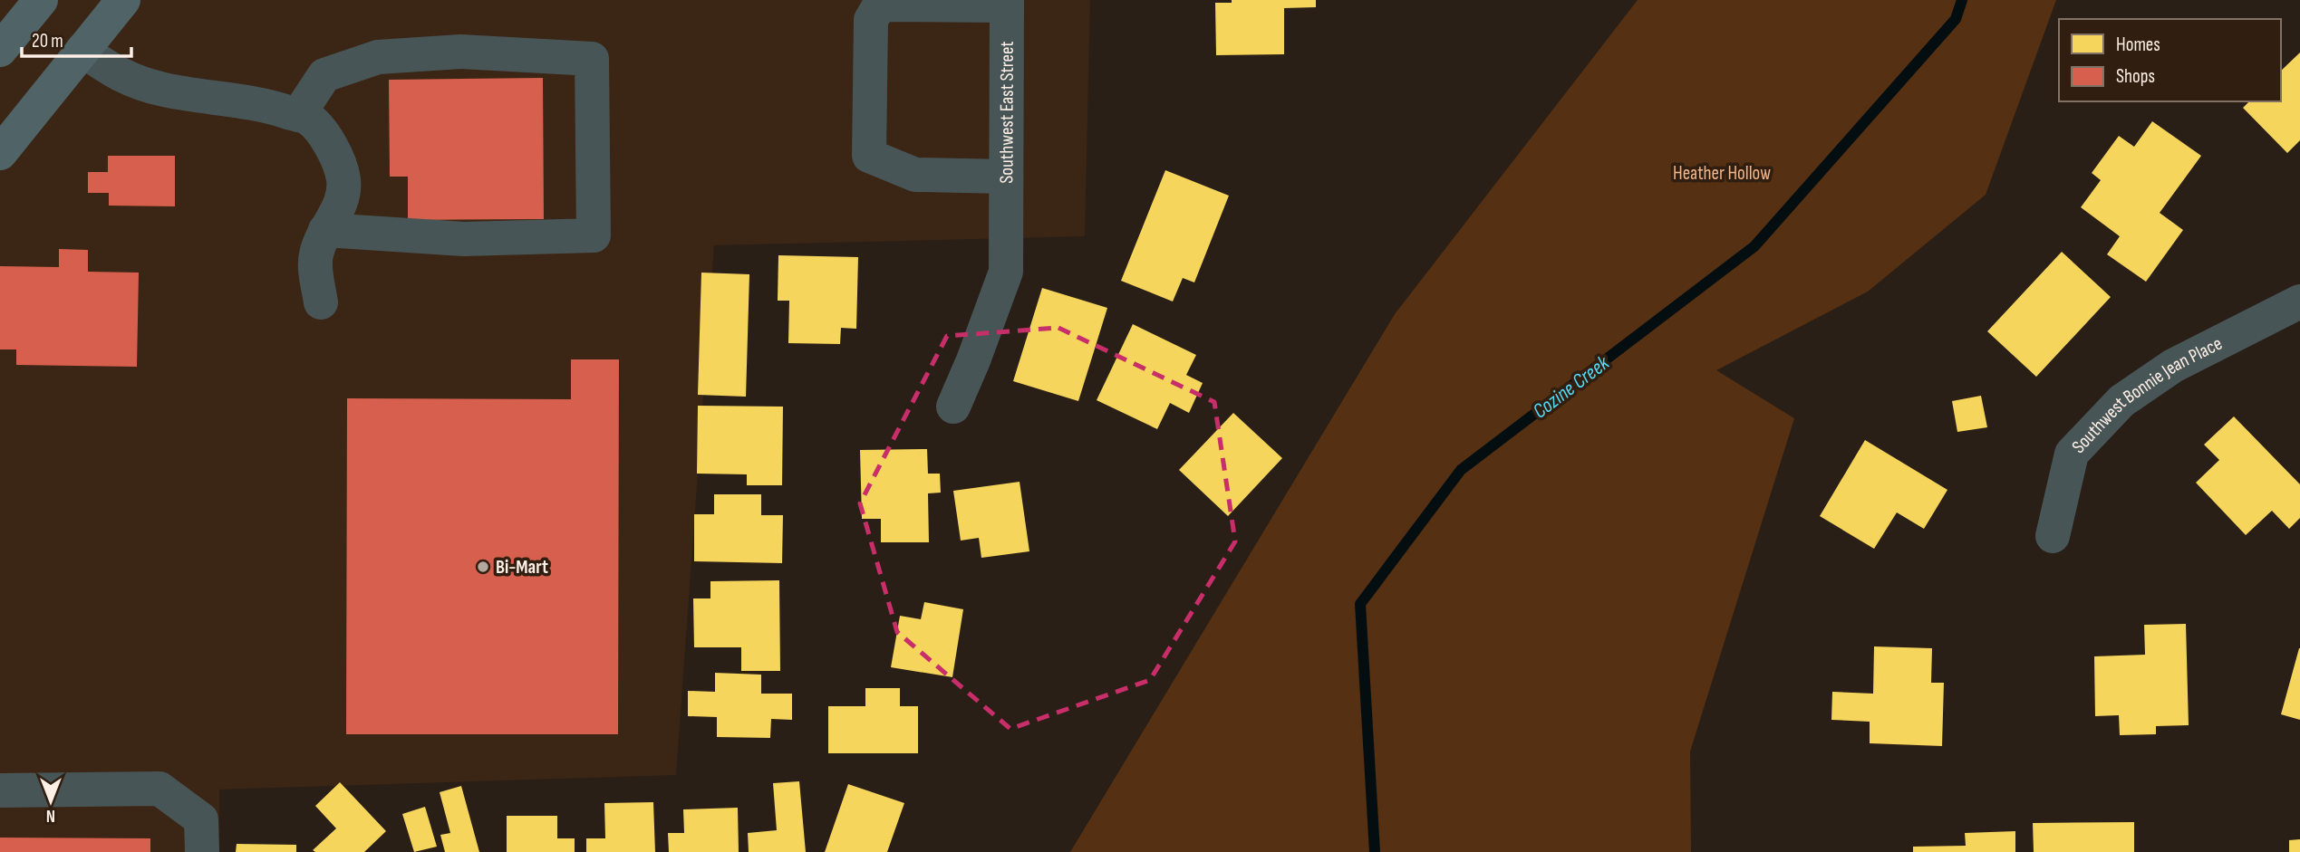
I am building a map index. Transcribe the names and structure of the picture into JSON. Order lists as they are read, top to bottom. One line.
{"streets":{"street":["Southwest East Street","Southwest Bonnie Jean Place"]},"water":["Cozine Creek"],"parks":["Heather Hollow"],"places":["Bi-Mart"],"legend":["Homes","Shops"],"scale_bar":"20 m","north":"bottom"}
